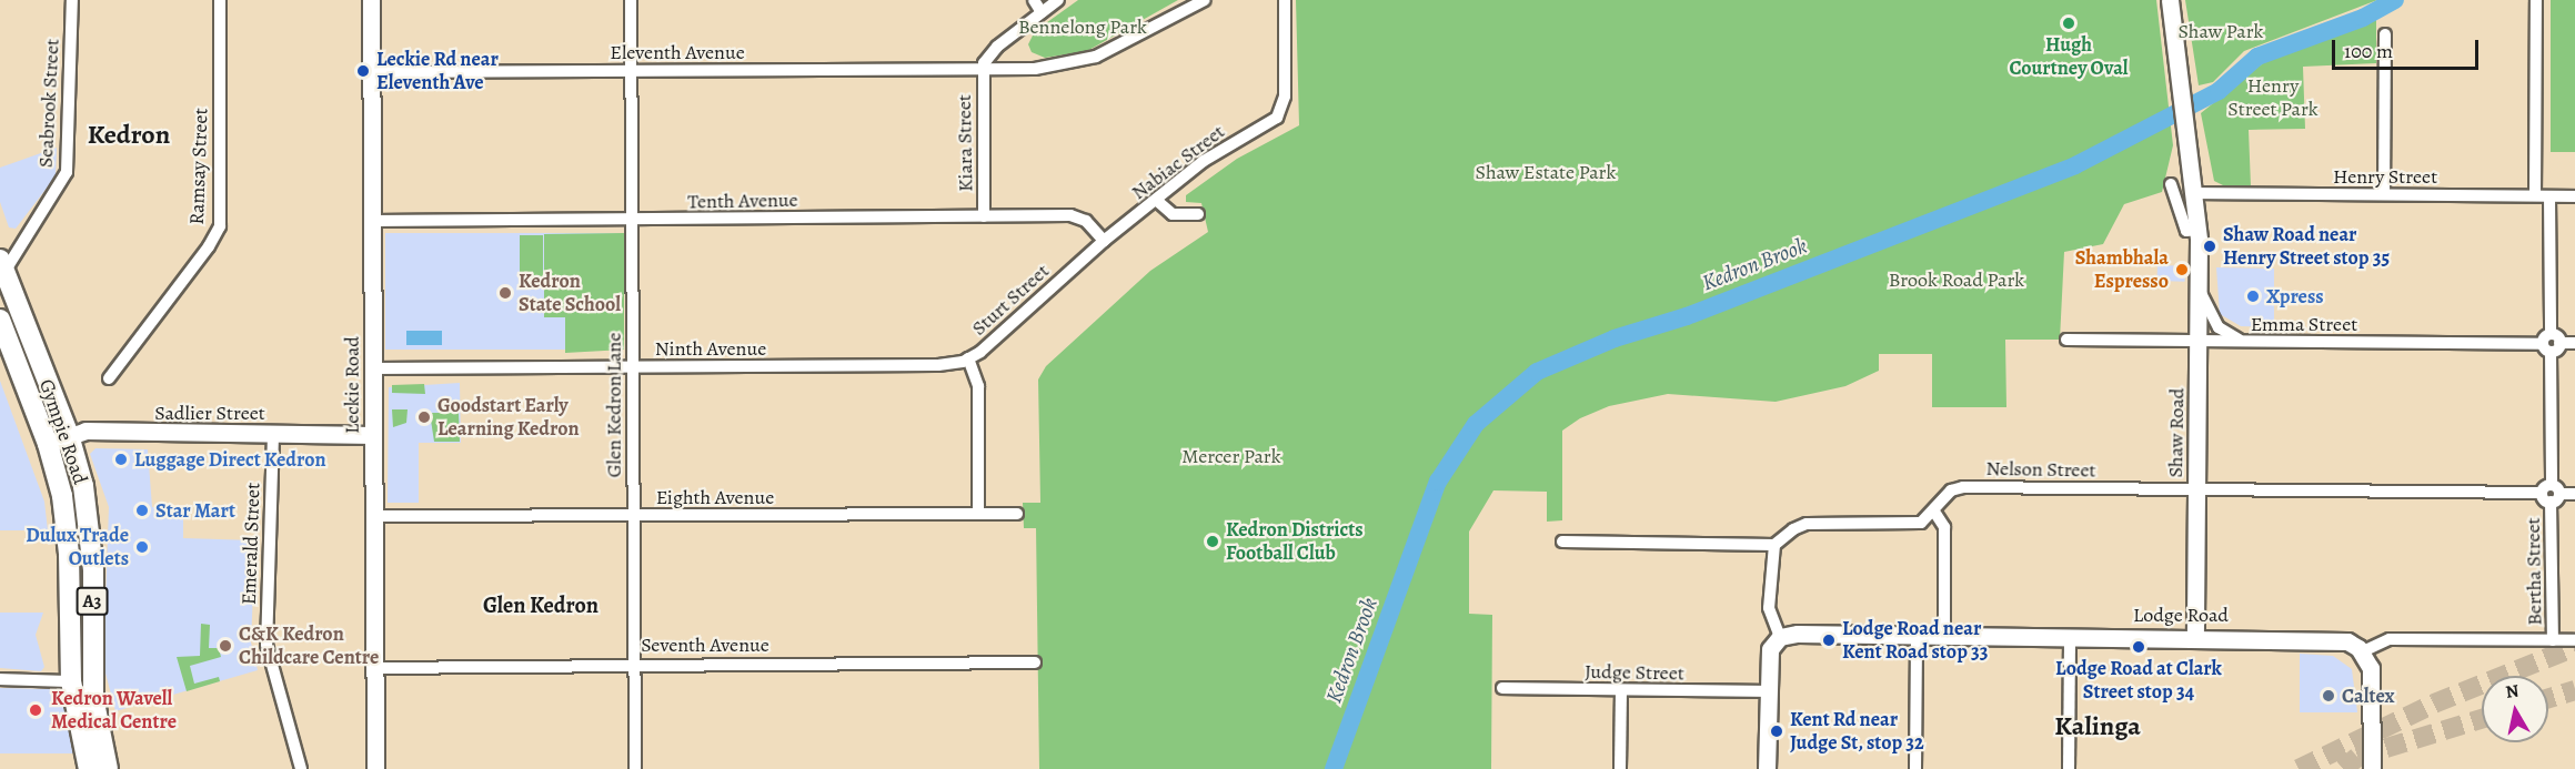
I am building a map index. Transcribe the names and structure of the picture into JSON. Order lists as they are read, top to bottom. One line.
{"streets":{"highway":["Gympie Road","A3"],"street":["Eleventh Avenue","Seabrook Street","Kiara Street","Nabiac Street","Ramsay Street","Henry Street","Tenth Avenue","Sturt Street","Emma Street","Ninth Avenue","Leckie Road","Glen Kedron Lane","Sadlier Street","Shaw Road","Nelson Street","Eighth Avenue","Emerald Street","Bertha Street","Lodge Road","Seventh Avenue","Judge Street"]},"crossings":[["Eleventh Avenue","Kiara Street"],["Eleventh Avenue","Leckie Road"],["Eleventh Avenue","Glen Kedron Lane"],["Seabrook Street","Gympie Road"],["Kiara Street","Tenth Avenue"],["Nabiac Street","Tenth Avenue"],["Nabiac Street","Sturt Street"],["Henry Street","Shaw Road"],["Henry Street","Bertha Street"],["Tenth Avenue","Sturt Street"],["Tenth Avenue","Leckie Road"],["Tenth Avenue","Glen Kedron Lane"],["Sturt Street","Ninth Avenue"],["Sturt Street","Eighth Avenue"],["Emma Street","Shaw Road"],["Emma Street","Bertha Street"],["Ninth Avenue","Leckie Road"],["Ninth Avenue","Glen Kedron Lane"],["Leckie Road","Sadlier Street"],["Leckie Road","Eighth Avenue"],["Leckie Road","Seventh Avenue"],["Glen Kedron Lane","Eighth Avenue"],["Glen Kedron Lane","Seventh Avenue"],["Sadlier Street","Gympie Road"],["Sadlier Street","Emerald Street"],["Shaw Road","Nelson Street"],["Shaw Road","Lodge Road"],["Nelson Street","Bertha Street"]],"districts":["Kedron","Glen Kedron","Kalinga"],"water":["Kedron Brook"],"parks":["Bennelong Park","Shaw Park","Henry Street Park","Shaw Estate Park","Brook Road Park","Mercer Park"],"places":["Hugh Courtney Oval","Leckie Rd near Eleventh Ave","Shaw Road near Henry Street stop 35","Shambhala Espresso","Kedron State School","Xpress","Goodstart Early Learning Kedron","Luggage Direct Kedron","Star Mart","Kedron Districts Football Club","Dulux Trade Outlets","Lodge Road near Kent Road stop 33","C&K Kedron Childcare Centre","Lodge Road at Clark Street stop 34","Caltex","Kedron Wavell Medical Centre","Kent Rd near Judge St, stop 32"],"scale_bar":"100 m","north":"top"}
